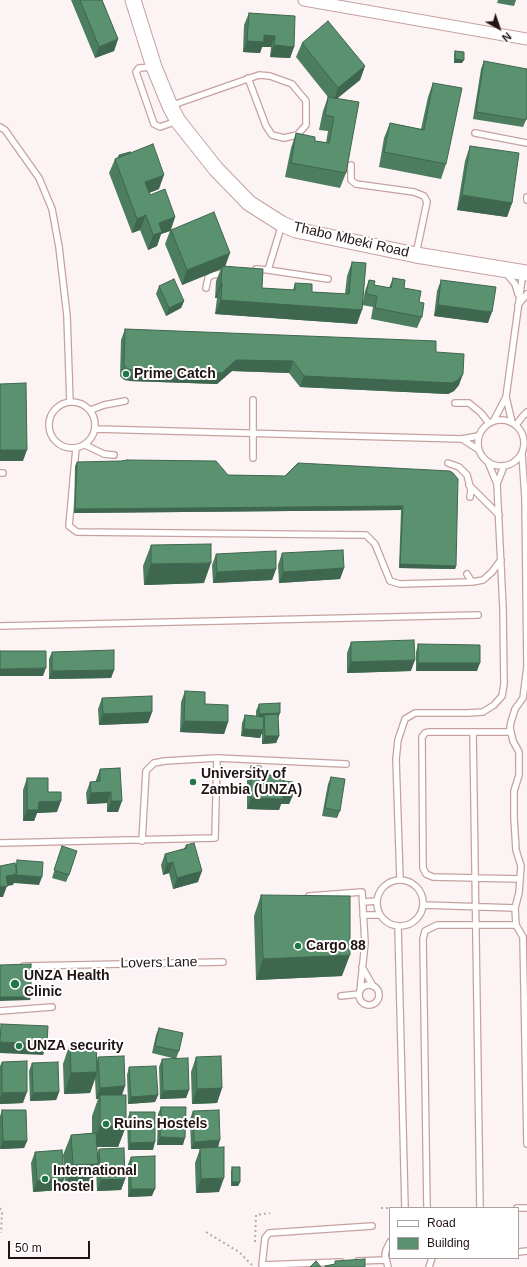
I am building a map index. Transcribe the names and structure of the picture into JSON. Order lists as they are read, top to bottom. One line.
{"streets":{"main road":["Thabo Mbeki Road"],"lane":["Lovers Lane"]},"places":["Prime Catch","University of Zambia (UNZA)","Cargo 88","UNZA Health Clinic","UNZA security","Ruins Hostels","International hostel"],"legend":["Road","Building"],"scale_bar":"50 m","north":"bottom right"}
